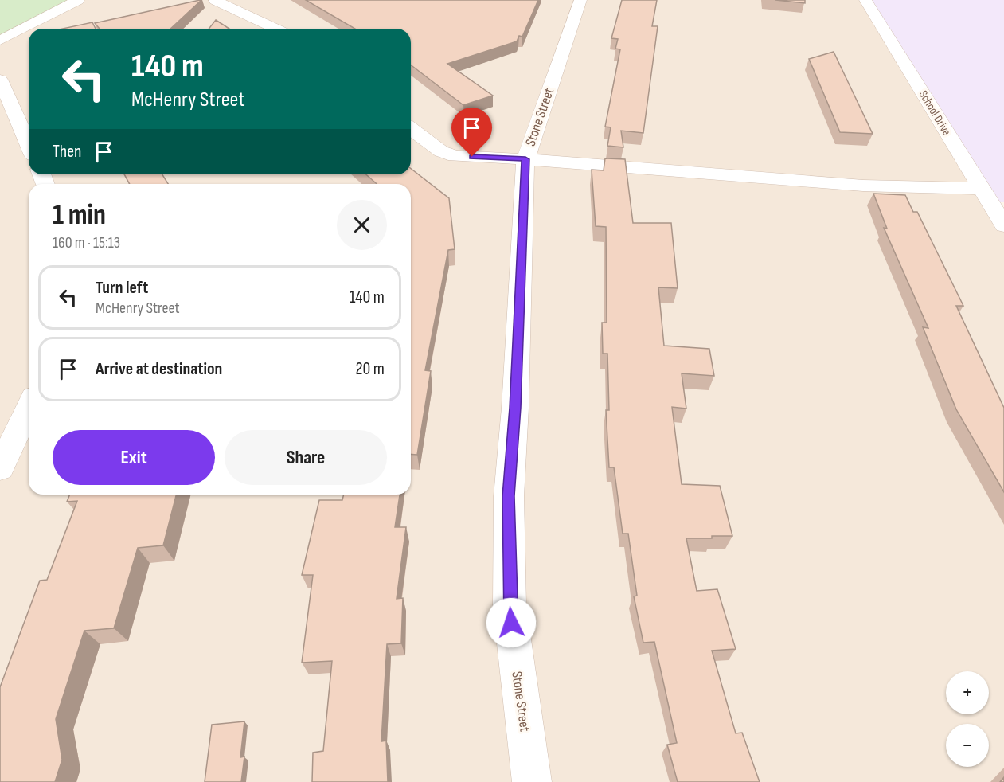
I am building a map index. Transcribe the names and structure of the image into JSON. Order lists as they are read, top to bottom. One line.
{"streets":{"street":["School Drive","Stone Street"]},"page":{"turn":["140 m","McHenry Street"],"then":"Then","heading":["1 min","160 m · 15:13"],"list":[{"name":"Turn left","note":"McHenry Street","value":"140 m"},{"name":"Arrive at destination","value":"20 m"}],"buttons":["Exit","Share"],"map_buttons":["+","−"]}}
